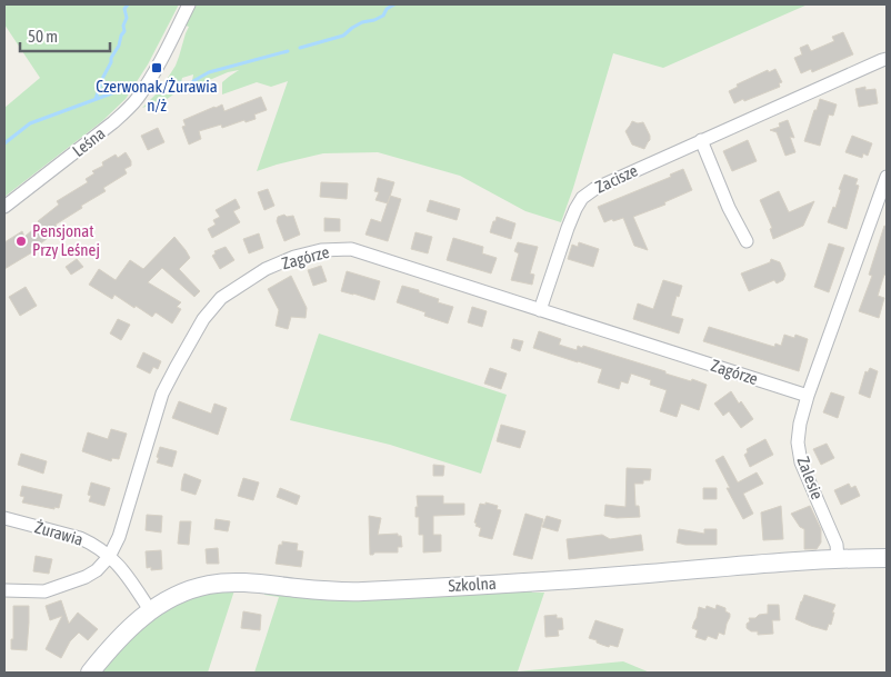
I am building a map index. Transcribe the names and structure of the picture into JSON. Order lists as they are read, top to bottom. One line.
{"streets":{"street":["Leśna","Zacisze","Zagórze","Zalesie","Żurawia","Szkolna"]},"crossings":[["Zacisze","Zagórze"],["Zagórze","Zalesie"],["Zagórze","Żurawia"],["Zalesie","Szkolna"],["Żurawia","Szkolna"]],"places":{"transit":["Czerwonak/Żurawia n/ż"],"other":["Pensjonat Przy Leśnej"]},"scale_bar":"50 m"}
